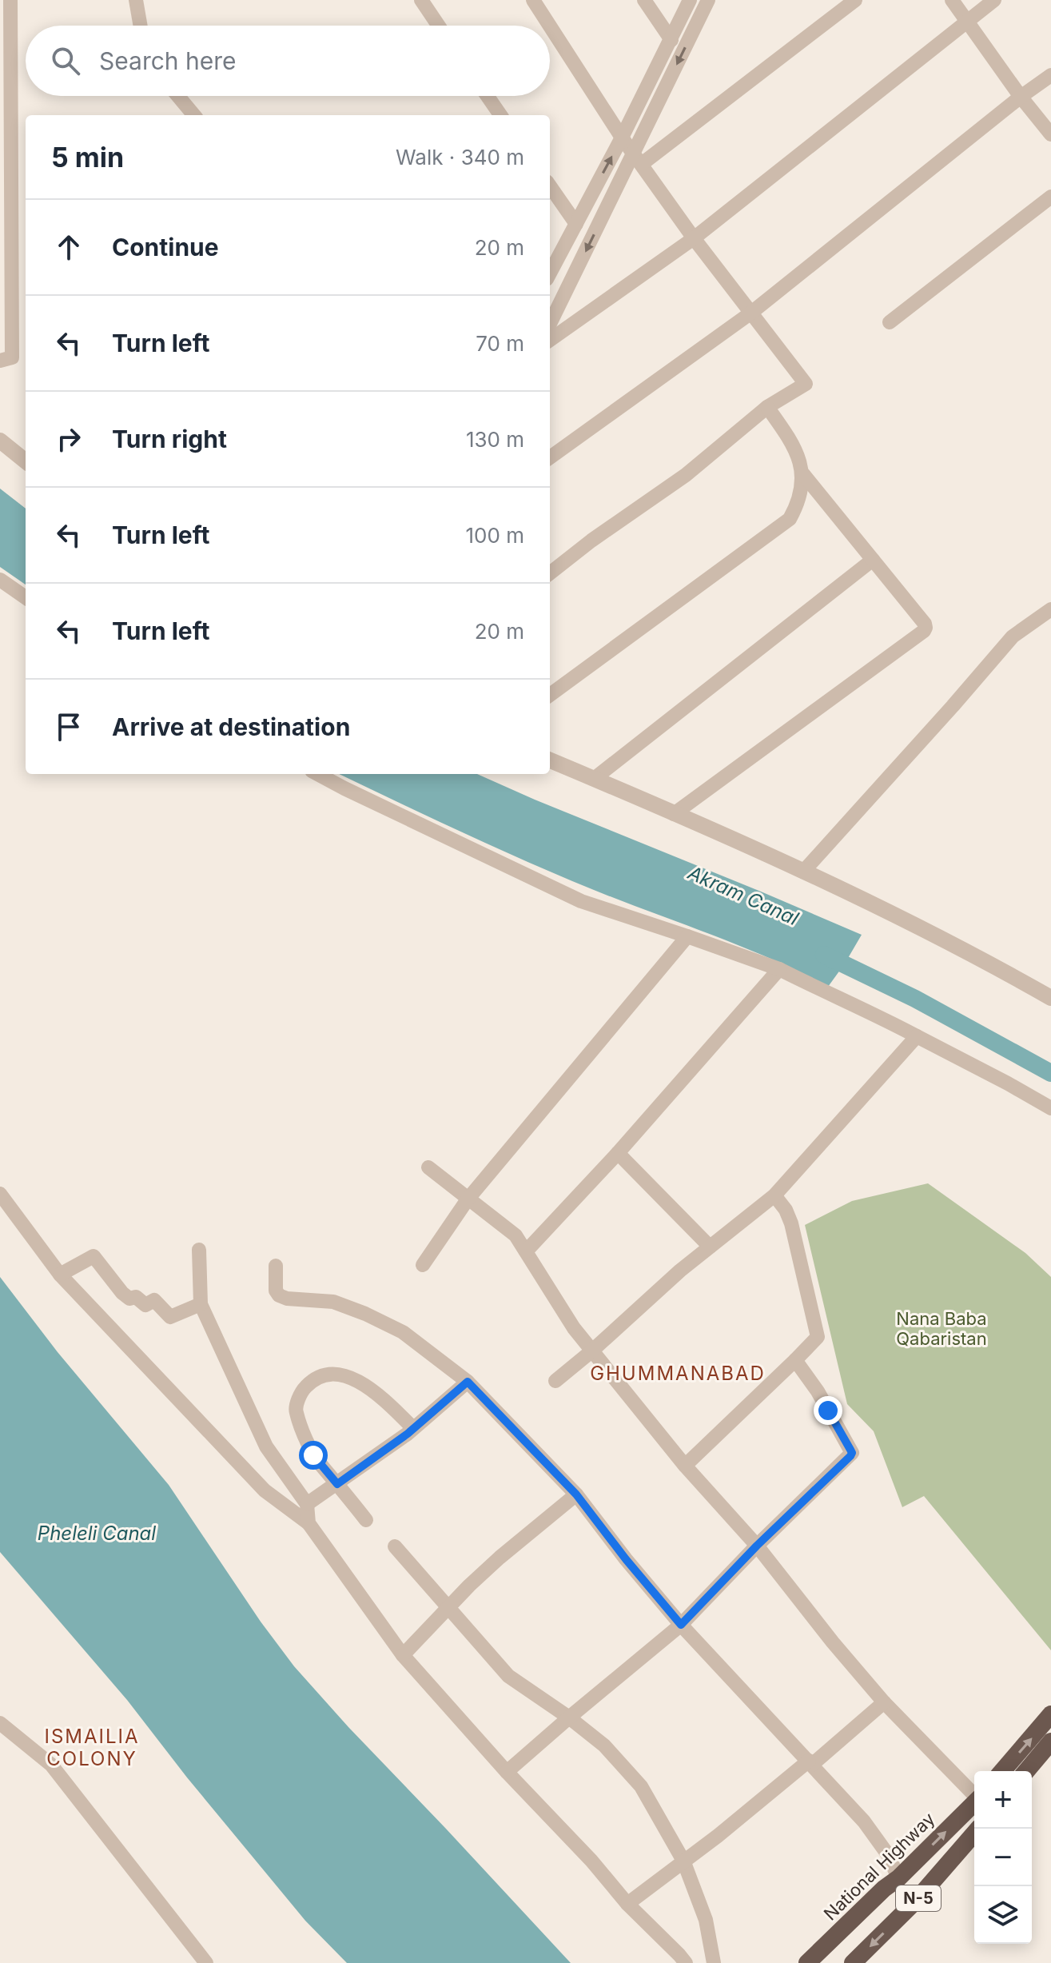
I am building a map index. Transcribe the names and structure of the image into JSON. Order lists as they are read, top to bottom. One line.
{"streets":{"highway":["National Highway","N-5"]},"districts":["GHUMMANABAD","ISMAILIA COLONY"],"water":["Akram Canal","Pheleli Canal"],"parks":["Nana Baba Qabaristan"],"page":{"search":"Search here","heading":["5 min","Walk · 340 m"],"list":[["Continue","20 m"],["Turn left","70 m"],["Turn right","130 m"],["Turn left","100 m"],["Turn left","20 m"],"Arrive at destination"],"map_buttons":["+","−"]}}
